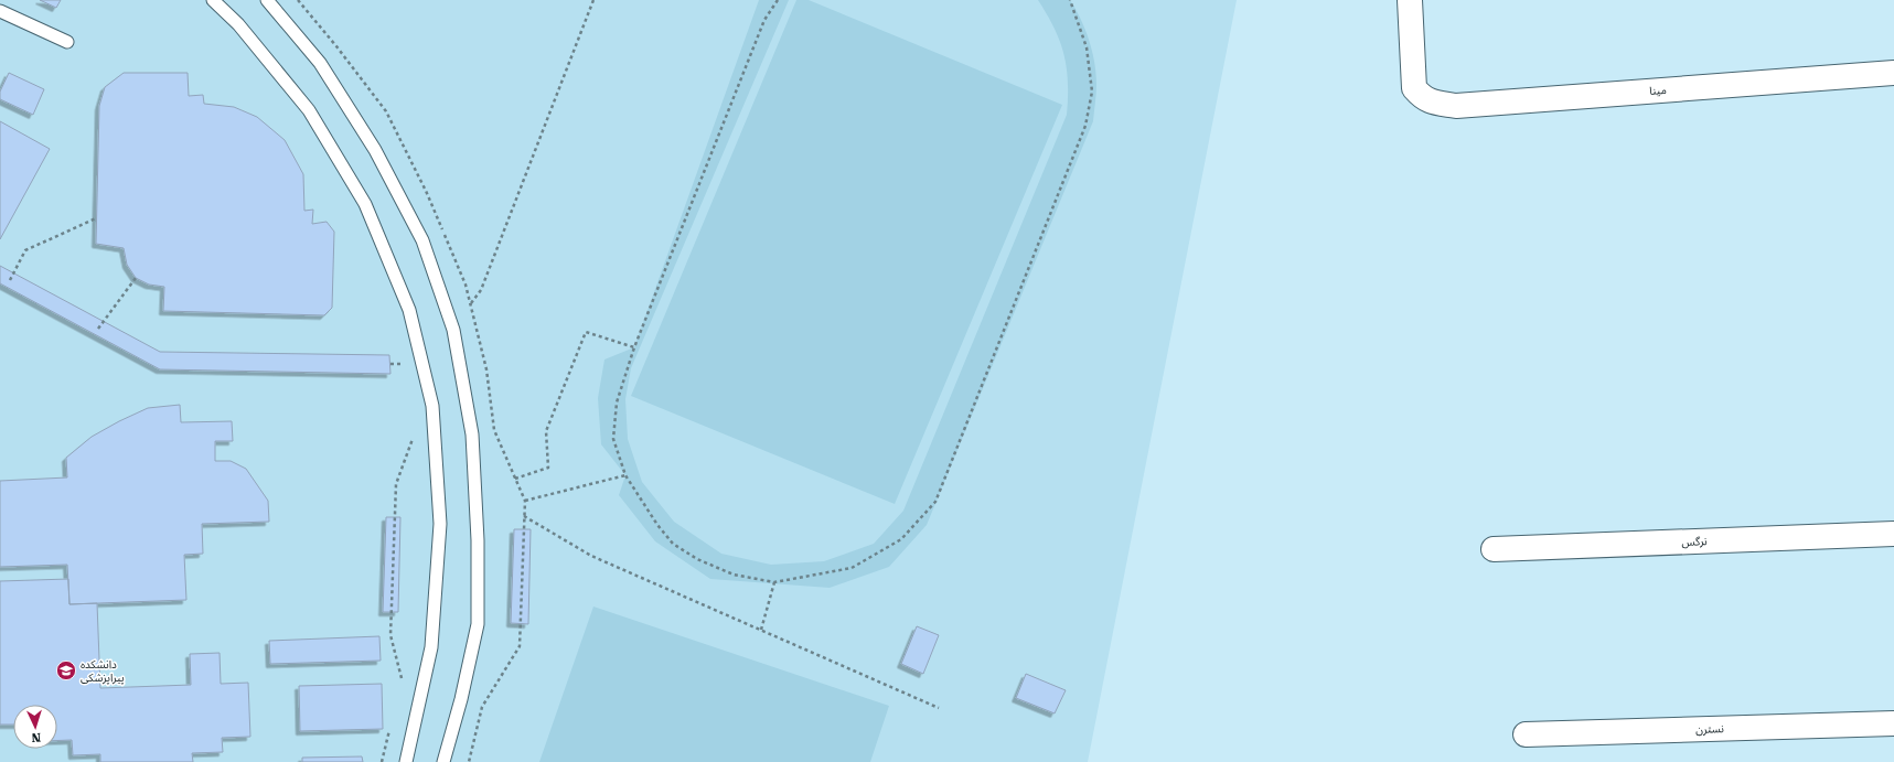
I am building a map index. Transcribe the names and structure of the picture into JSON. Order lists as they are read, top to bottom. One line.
{"streets":{"street":["مینا","نرگس","نسترن"]},"places":{"school or university":["دانشکده پیراپزشکی"]},"north":"bottom"}
